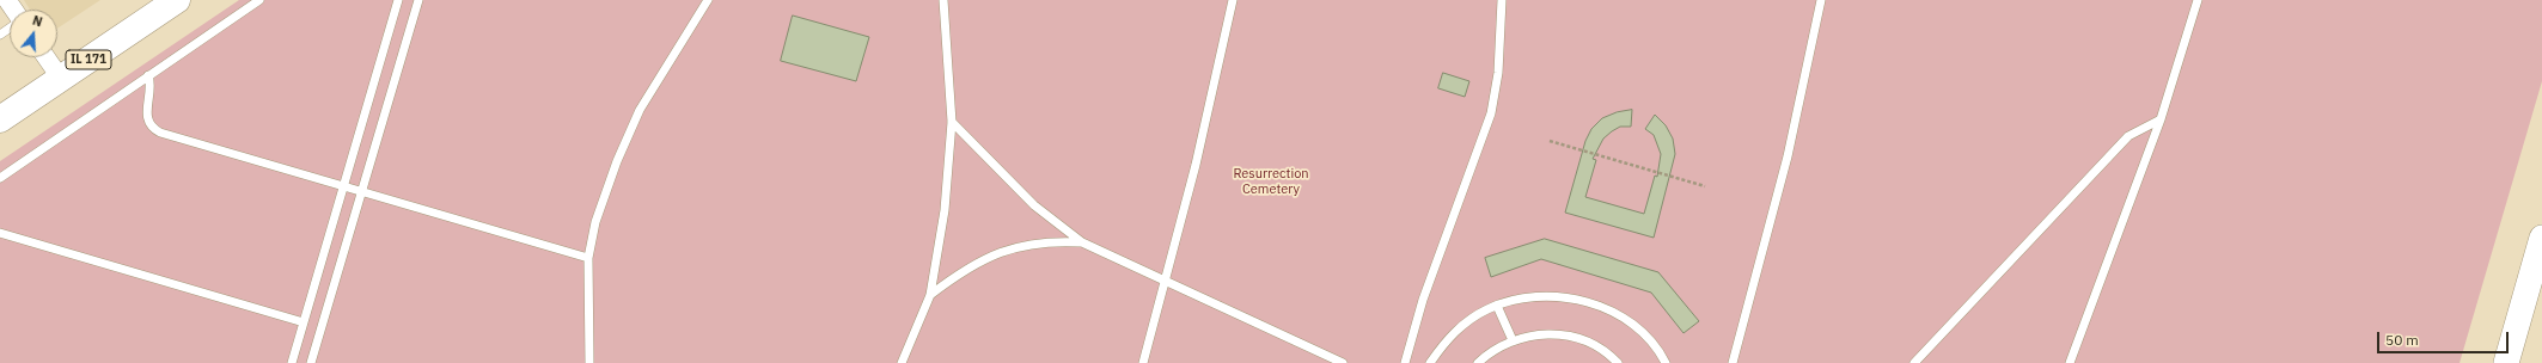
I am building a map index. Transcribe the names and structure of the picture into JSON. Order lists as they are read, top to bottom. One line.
{"streets":{"main road":["IL 171"]},"parks":["Resurrection Cemetery"],"scale_bar":"50 m","north":"top"}
